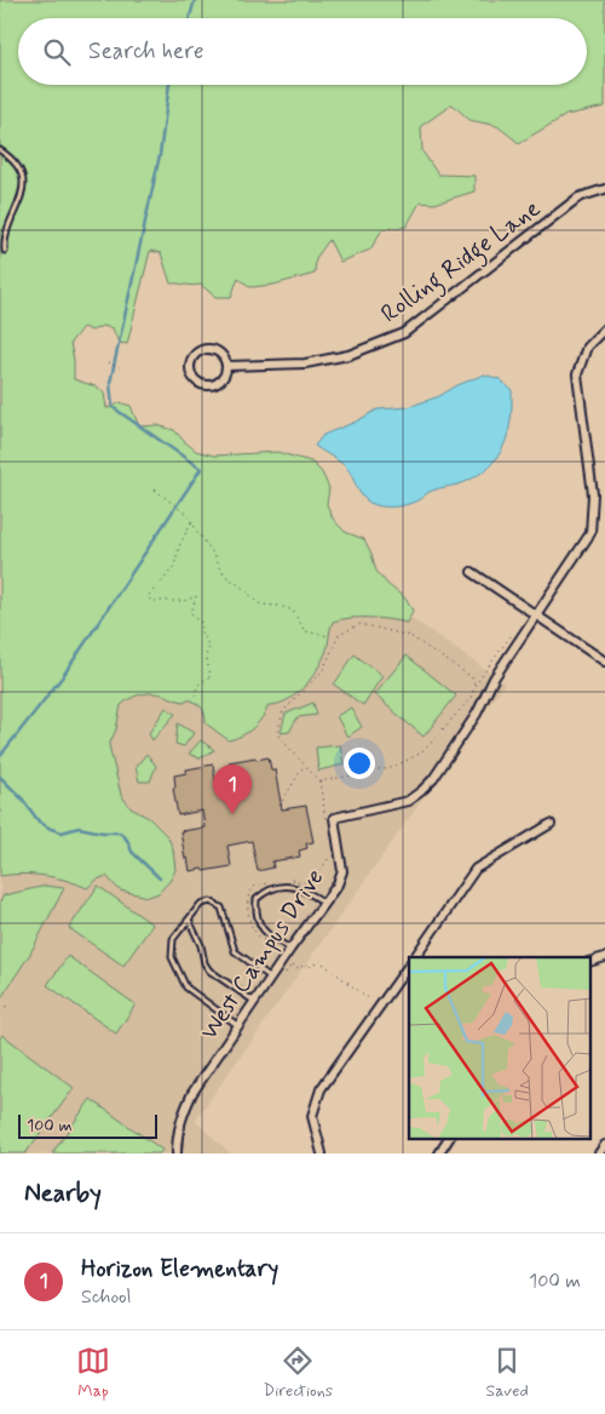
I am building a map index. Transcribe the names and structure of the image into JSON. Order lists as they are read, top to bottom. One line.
{"streets":{"street":["Rolling Ridge Lane","West Campus Drive"]},"scale_bar":"100 m","page":{"search":"Search here","pins":"1","scale":"100 m","heading":"Nearby","list":[{"mark":"1","name":"Horizon Elementary","note":"School","value":"100 m"}],"nav":["Map","Directions","Saved"]}}
